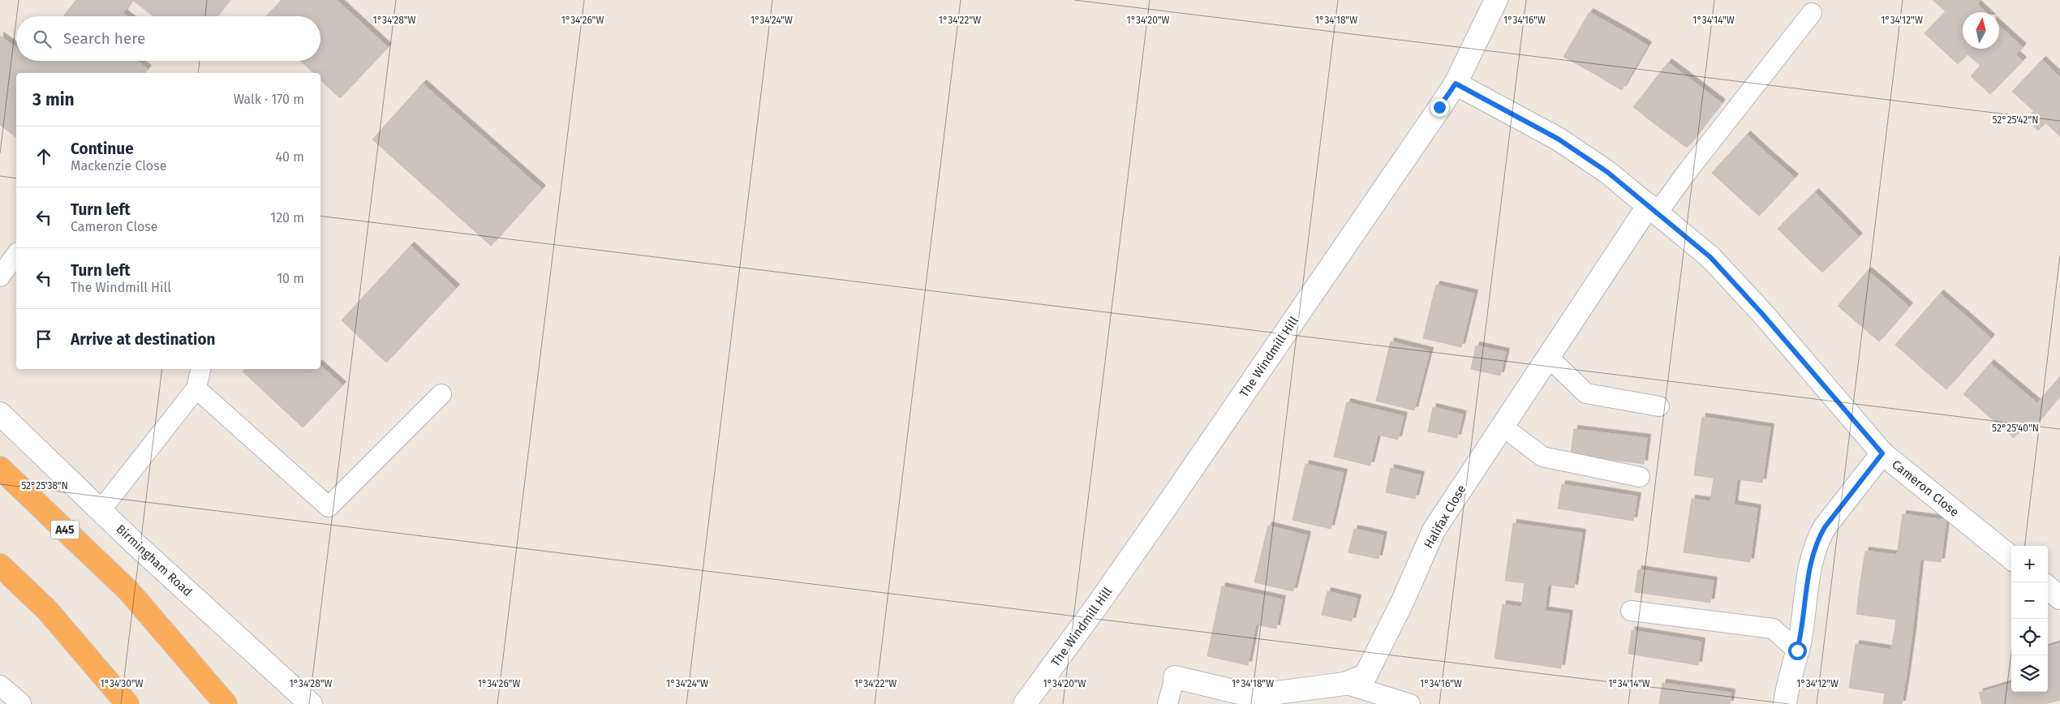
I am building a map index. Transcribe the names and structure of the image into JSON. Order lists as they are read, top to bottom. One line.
{"streets":{"highway":["A45"],"street":["The Windmill Hill","Cameron Close","Halifax Close","Birmingham Road"]},"crossings":[["The Windmill Hill","Cameron Close"],["Cameron Close","Halifax Close"]],"north":"top","page":{"search":"Search here","heading":["3 min","Walk · 170 m"],"list":[["Continue","Mackenzie Close","40 m"],["Turn left","Cameron Close","120 m"],["Turn left","The Windmill Hill","10 m"],"Arrive at destination"],"map_buttons":["+","−"]},"coordinates":["1°34'28\"W","1°34'26\"W","1°34'24\"W","1°34'22\"W","1°34'20\"W","1°34'18\"W","1°34'16\"W","1°34'14\"W","1°34'12\"W","52°25'42\"N","52°25'40\"N","52°25'38\"N","1°34'30\"W"]}
